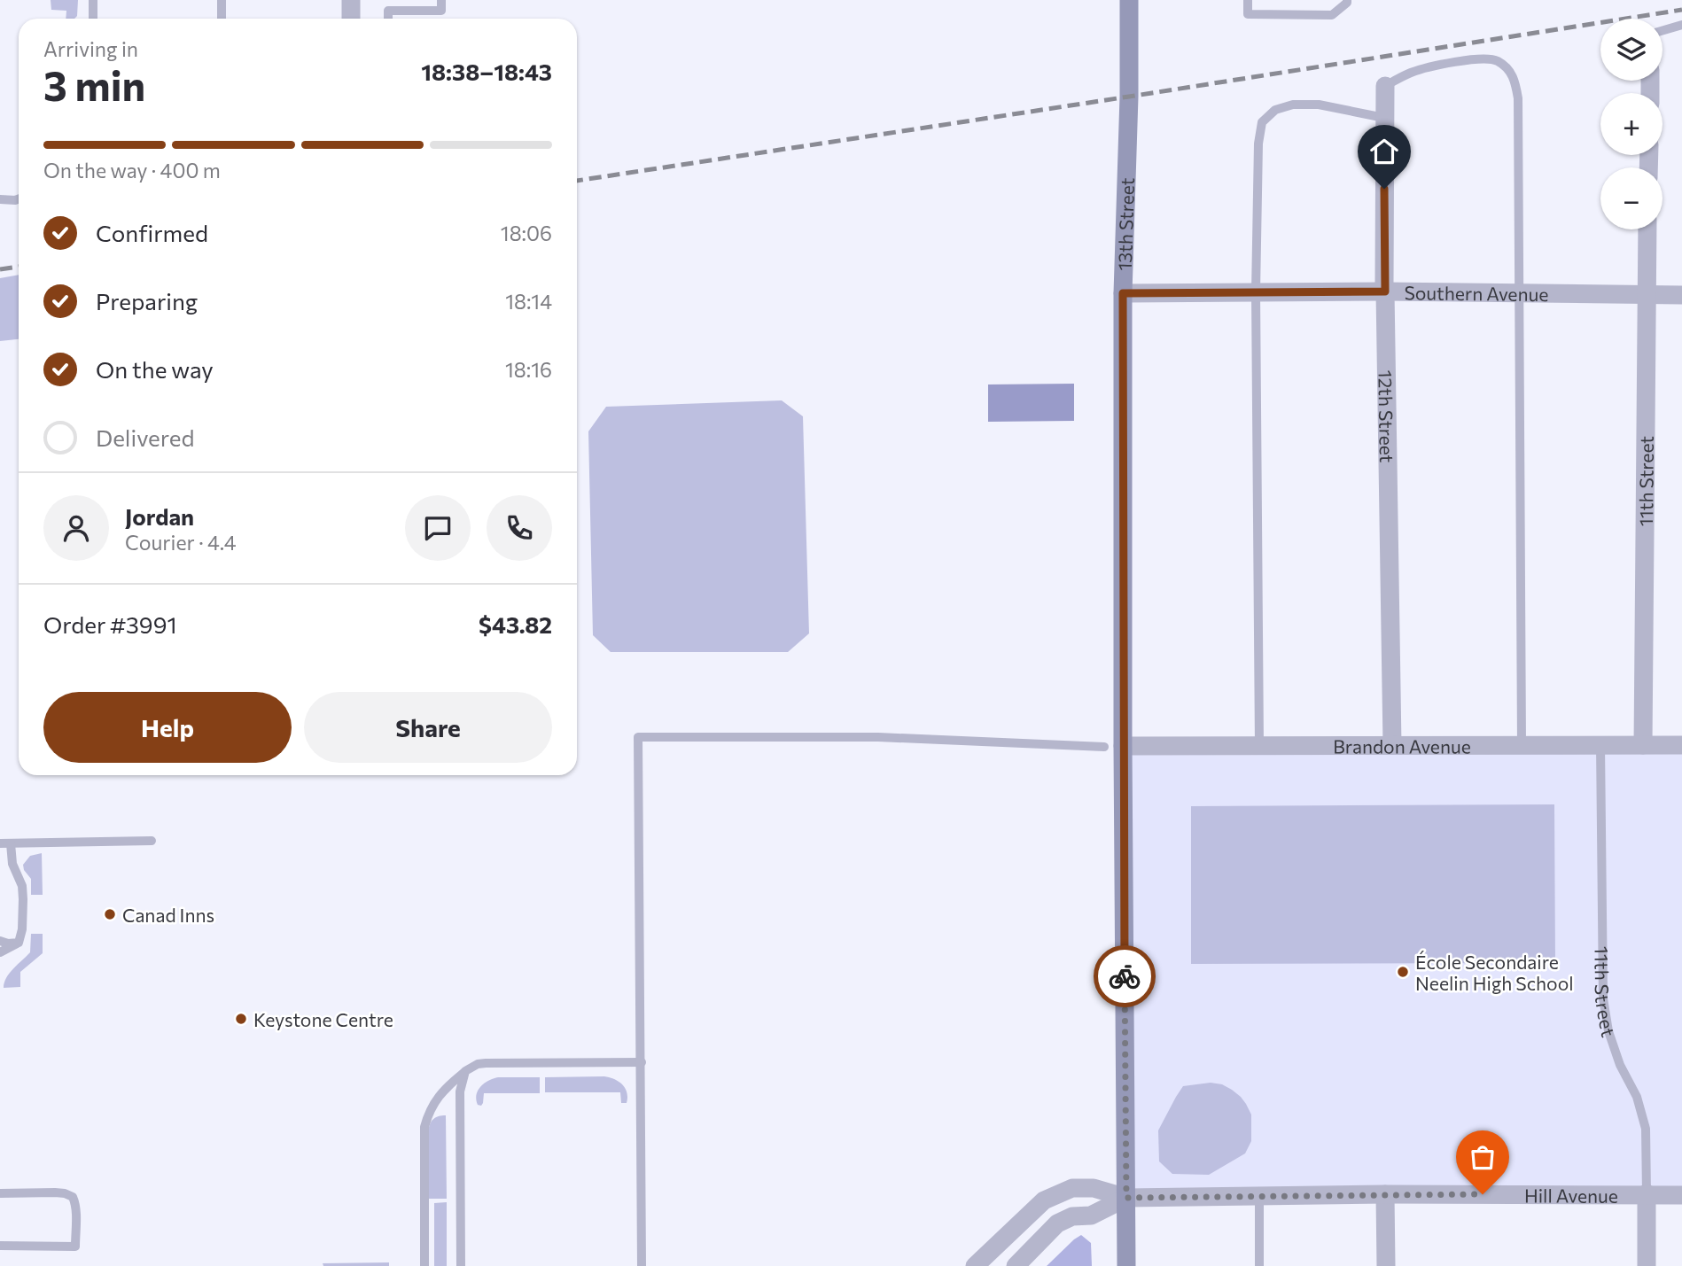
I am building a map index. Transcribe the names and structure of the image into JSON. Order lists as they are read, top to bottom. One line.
{"streets":{"street":["13th Street","Southern Avenue","12th Street","11th Street","Brandon Avenue","Hill Avenue"]},"crossings":[["13th Street","Southern Avenue"],["13th Street","Brandon Avenue"],["13th Street","Hill Avenue"],["Southern Avenue","12th Street"],["Southern Avenue","11th Street"],["12th Street","Brandon Avenue"],["11th Street","Brandon Avenue"],["11th Street","Hill Avenue"]],"places":["Canad Inns","École Secondaire Neelin High School","Keystone Centre"],"page":{"map_buttons":["+","−"],"heading":["3 min","Arriving in","18:38–18:43"],"panel":["Jordan","Courier · 4.4","Order #3991","$43.82"],"bar":"On the way · 400 m","list":[["Confirmed","18:06"],["Preparing","18:14"],["On the way","18:16"],"Delivered"],"buttons":["Help","Share"]}}
